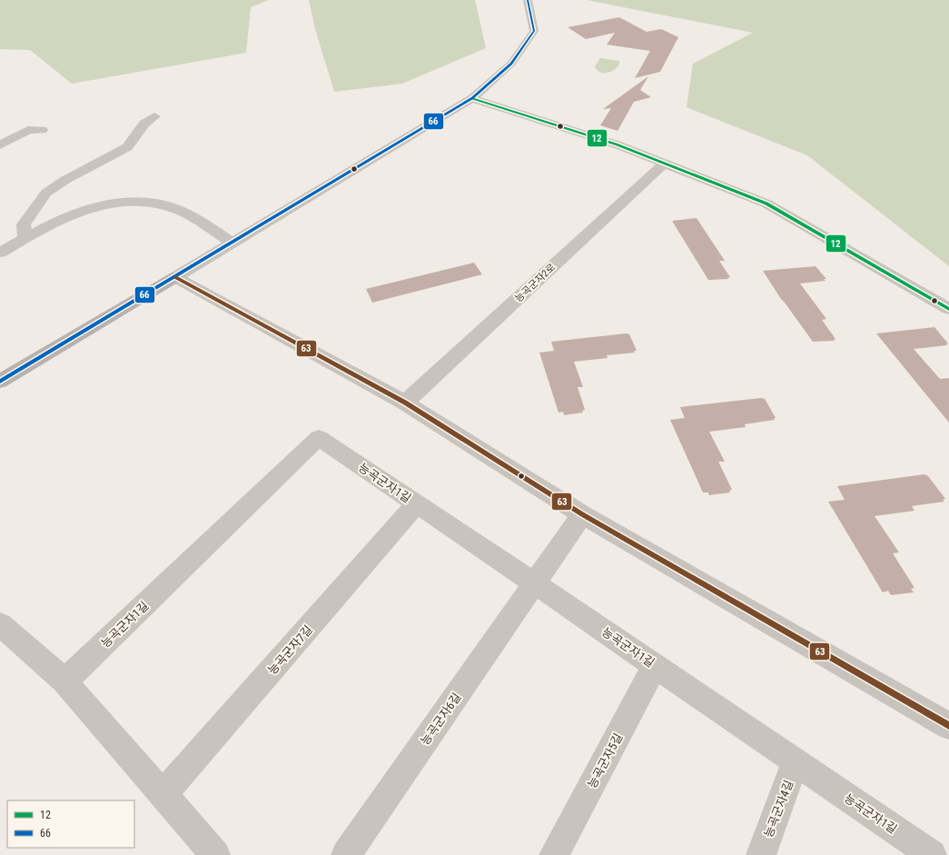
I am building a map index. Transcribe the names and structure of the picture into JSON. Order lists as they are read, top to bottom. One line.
{"streets":{"street":["능곡군자2로","능곡군자1길","능곡군자7길","능곡군자6길","능곡군자5길","능곡군자4길"]},"crossings":[["능곡군자1길","능곡군자7길"],["능곡군자1길","능곡군자6길"],["능곡군자1길","능곡군자5길"],["능곡군자1길","능곡군자4길"]],"lines":["transit line 66","transit line 12","transit line 63"],"legend":["12","66"]}
